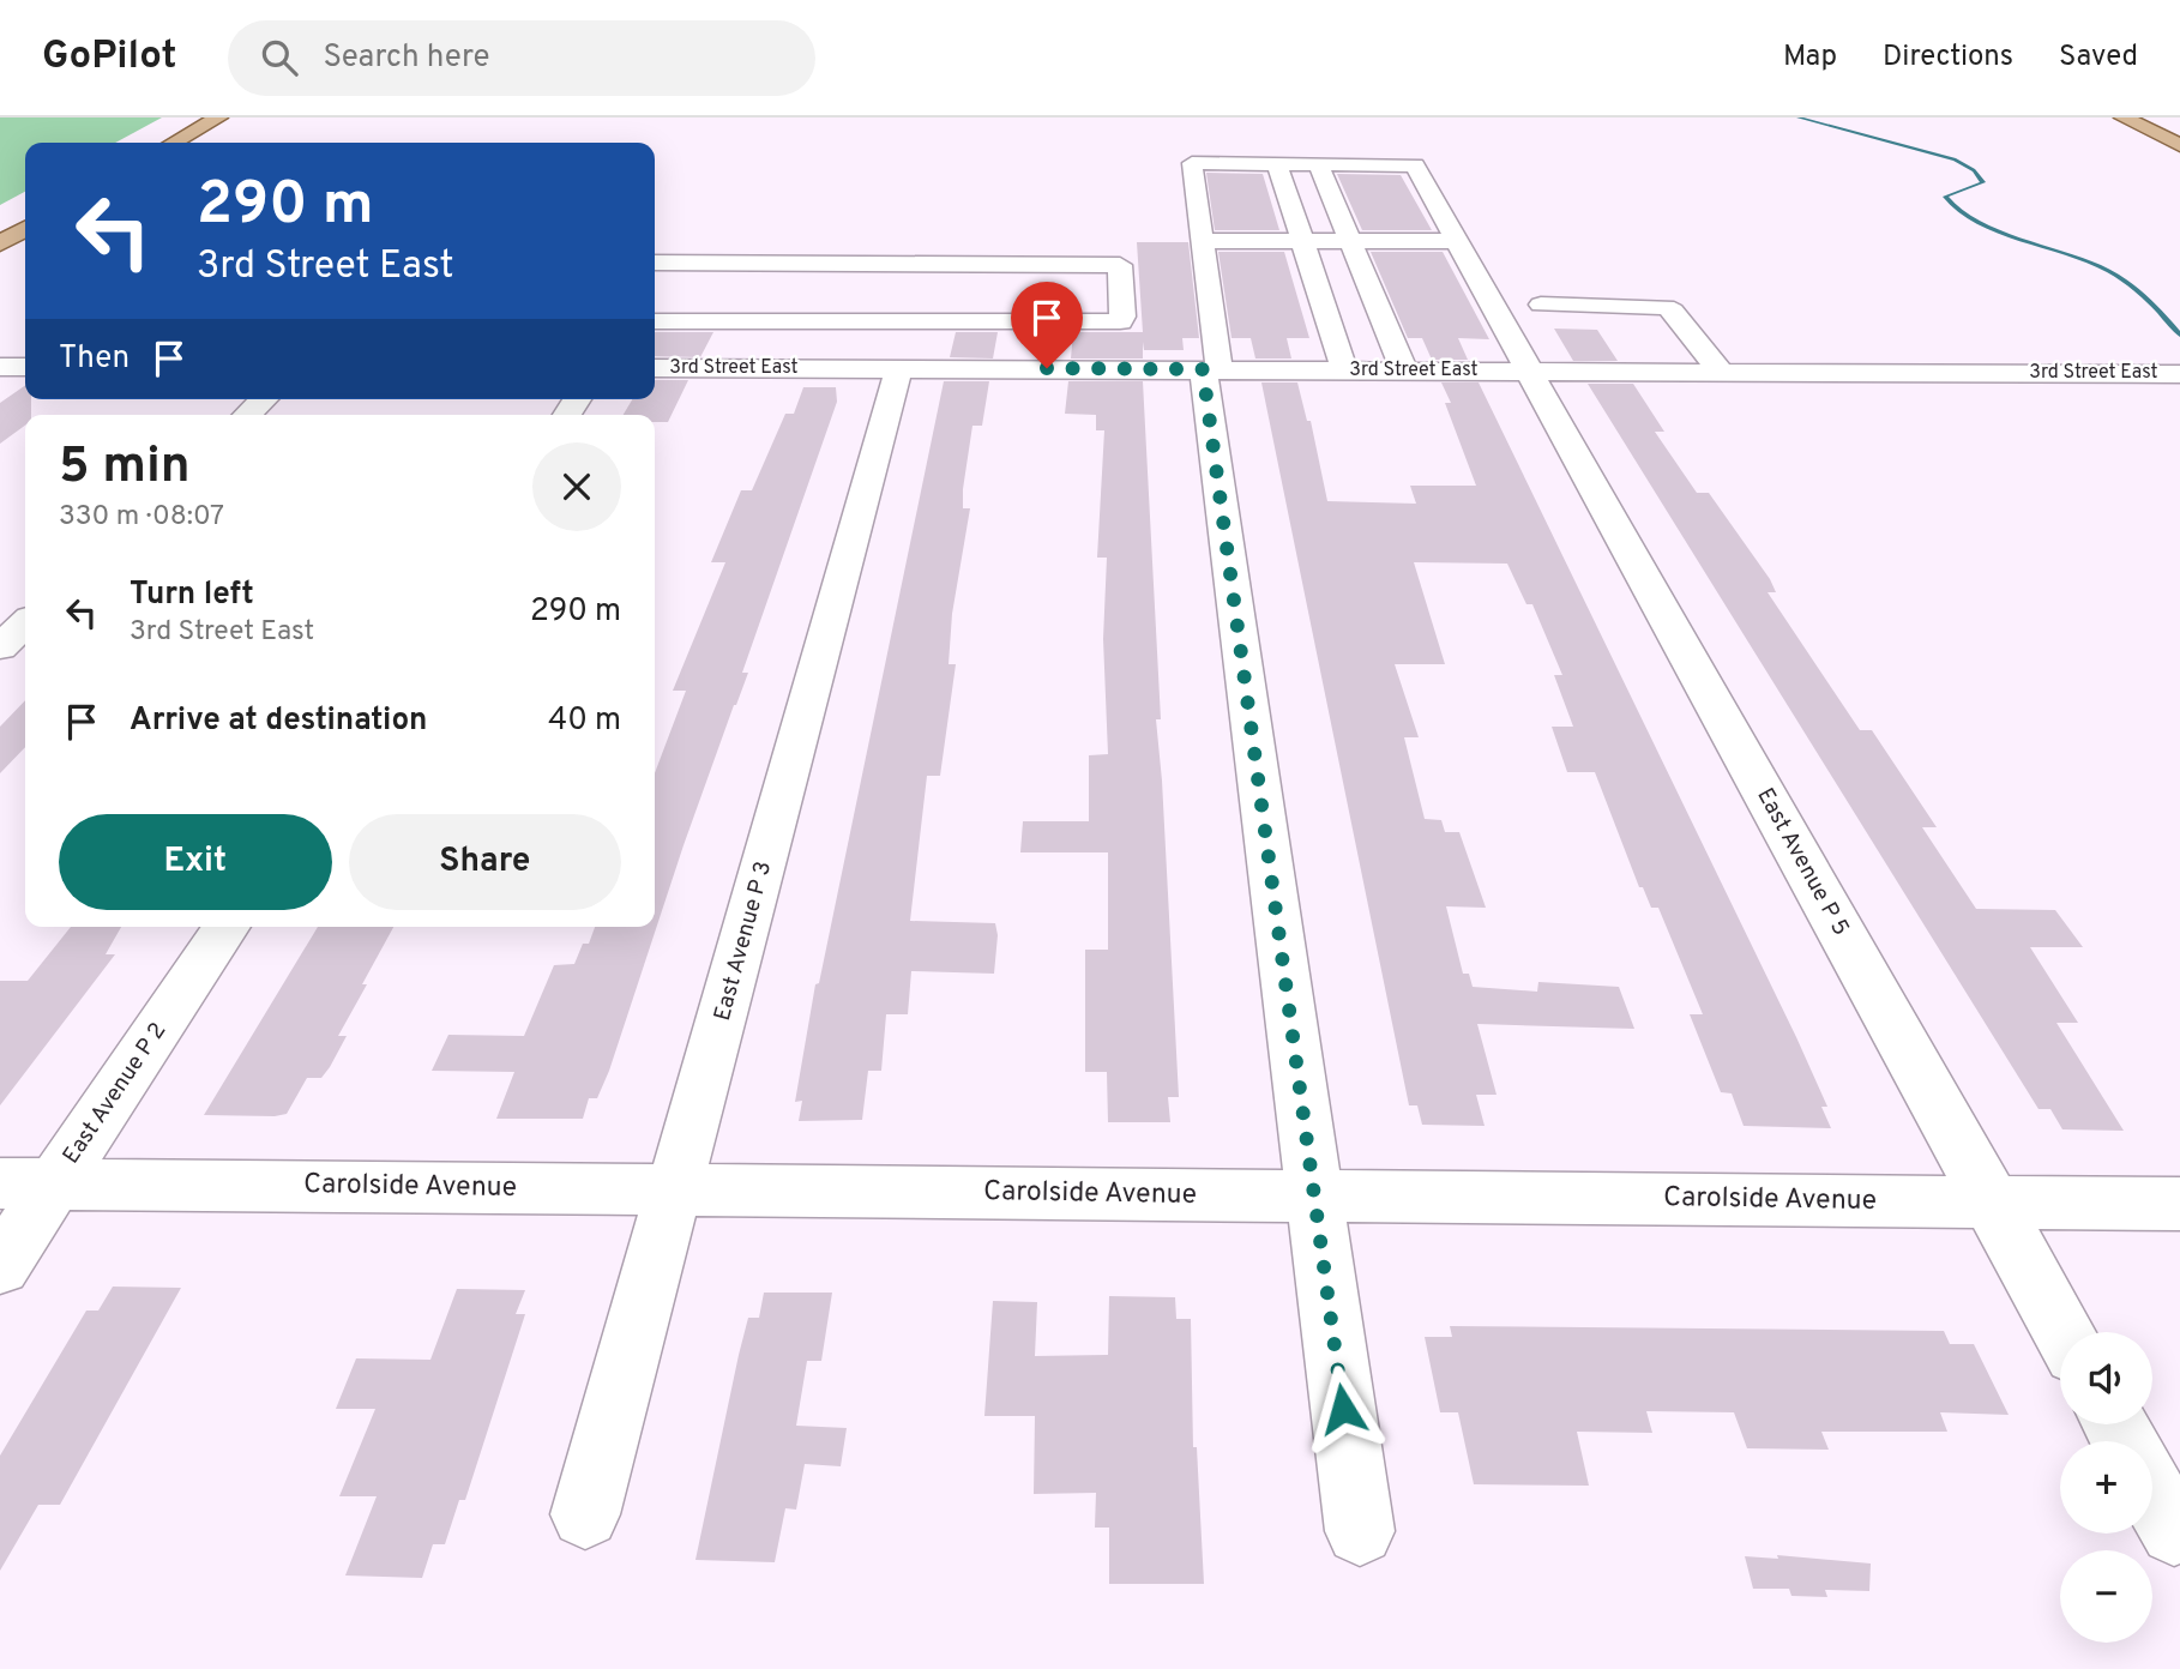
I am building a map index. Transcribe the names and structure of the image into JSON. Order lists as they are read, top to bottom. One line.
{"streets":{"street":["3rd Street East","East Avenue P 5","East Avenue P 3","East Avenue P 2","Carolside Avenue"]},"crossings":[["3rd Street East","East Avenue P 5"],["3rd Street East","East Avenue P 3"],["East Avenue P 5","Carolside Avenue"],["East Avenue P 3","Carolside Avenue"],["East Avenue P 2","Carolside Avenue"]],"page":{"header":"GoPilot","search":"Search here","nav":["Map","Directions","Saved"],"turn":["290 m","3rd Street East"],"then":"Then","heading":["5 min","330 m · 08:07"],"list":[{"name":"Turn left","note":"3rd Street East","value":"290 m"},{"name":"Arrive at destination","value":"40 m"}],"buttons":["Exit","Share"],"map_buttons":["+","−"]}}
